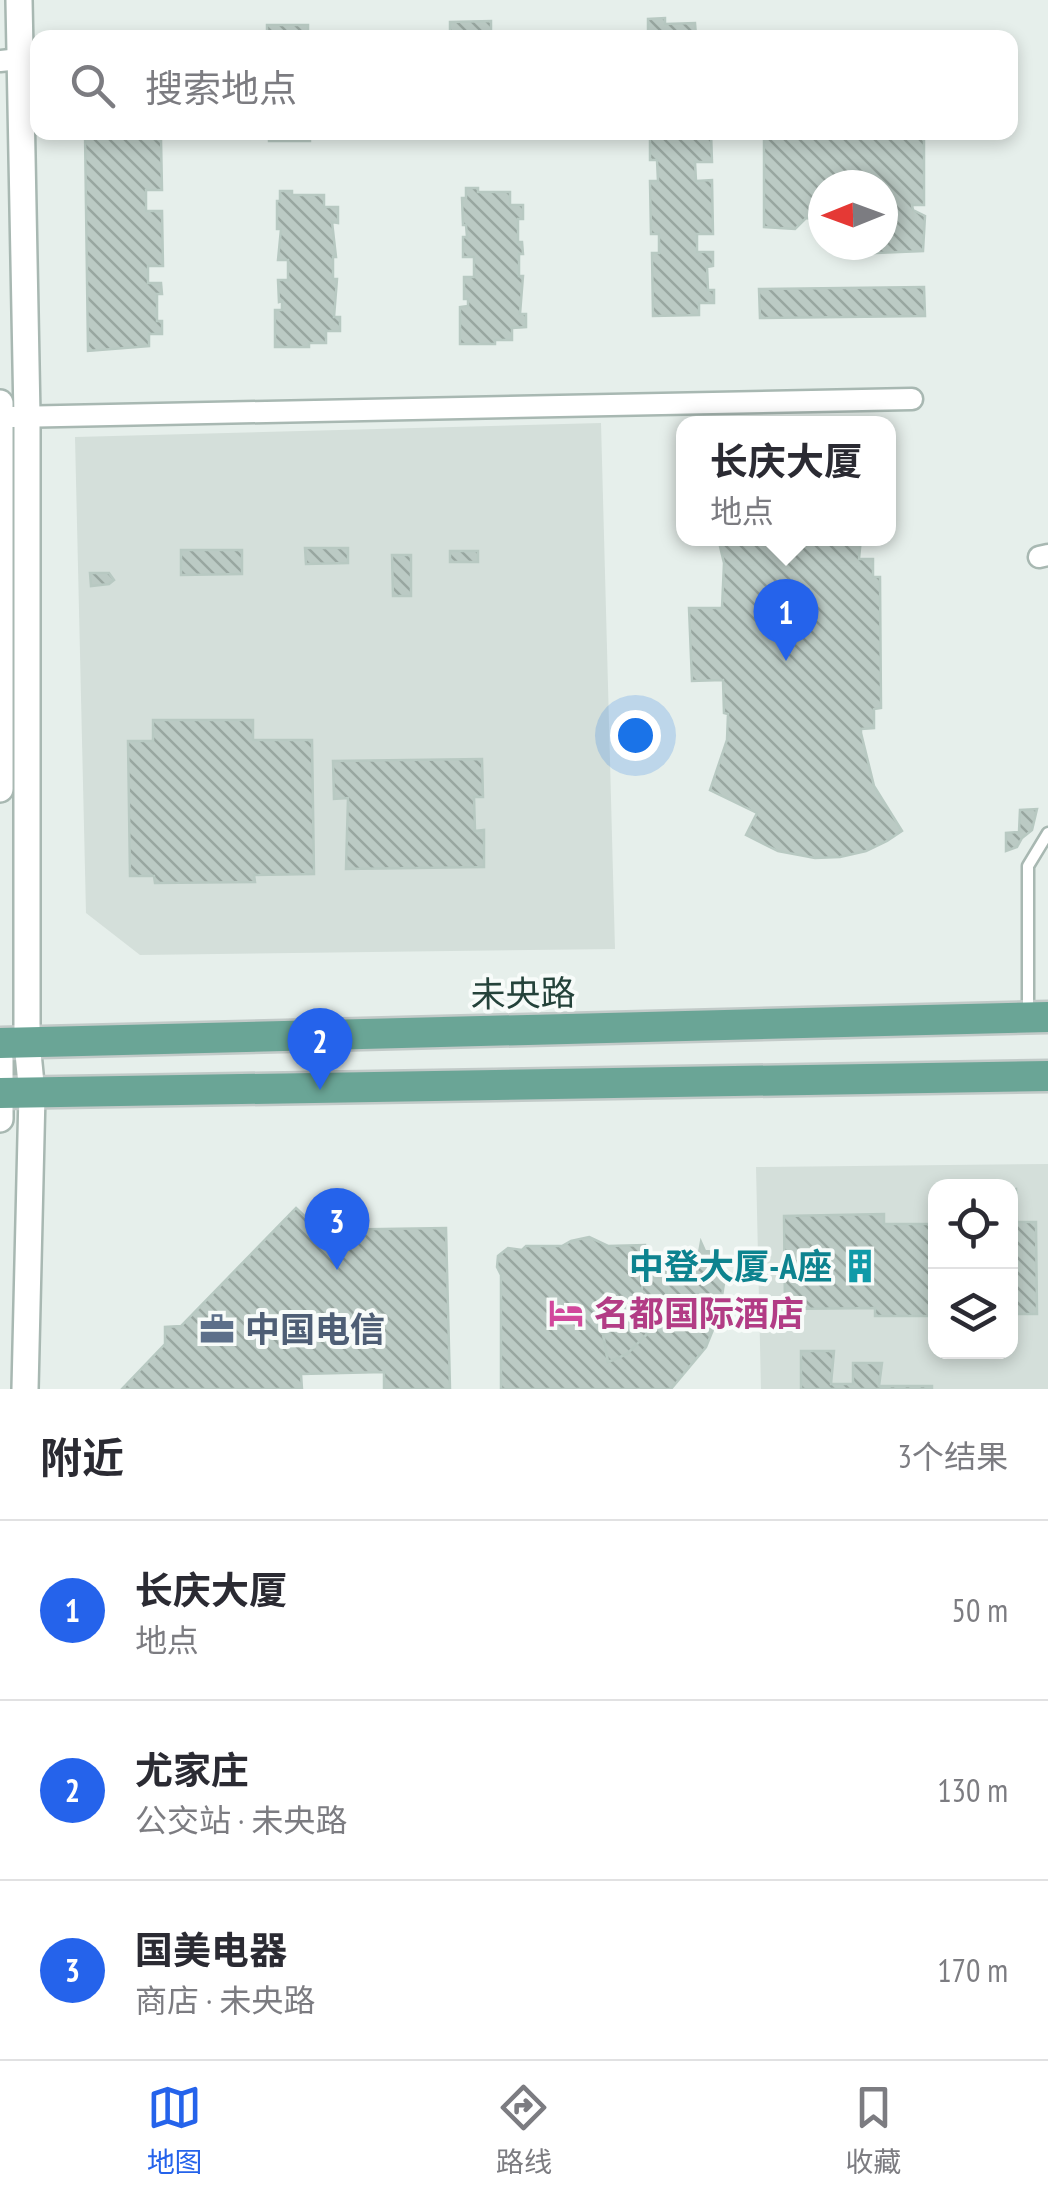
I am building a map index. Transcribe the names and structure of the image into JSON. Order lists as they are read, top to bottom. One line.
{"streets":{"main road":["未央路"]},"places":{"building":["中登大厦-A座"],"hotel":["名都国际酒店"],"office":["中国电信"]},"north":"left","page":{"search":"搜索地点","popup":["长庆大厦","地点"],"pins":["1","2","3"],"heading":["附近","3个结果"],"list":[{"mark":"1","name":"长庆大厦","note":"地点","value":"50 m"},{"mark":"2","name":"尤家庄","note":"公交站 · 未央路","value":"130 m"},{"mark":"3","name":"国美电器","note":"商店 · 未央路","value":"170 m"}],"nav":["地图","路线","收藏"]}}
